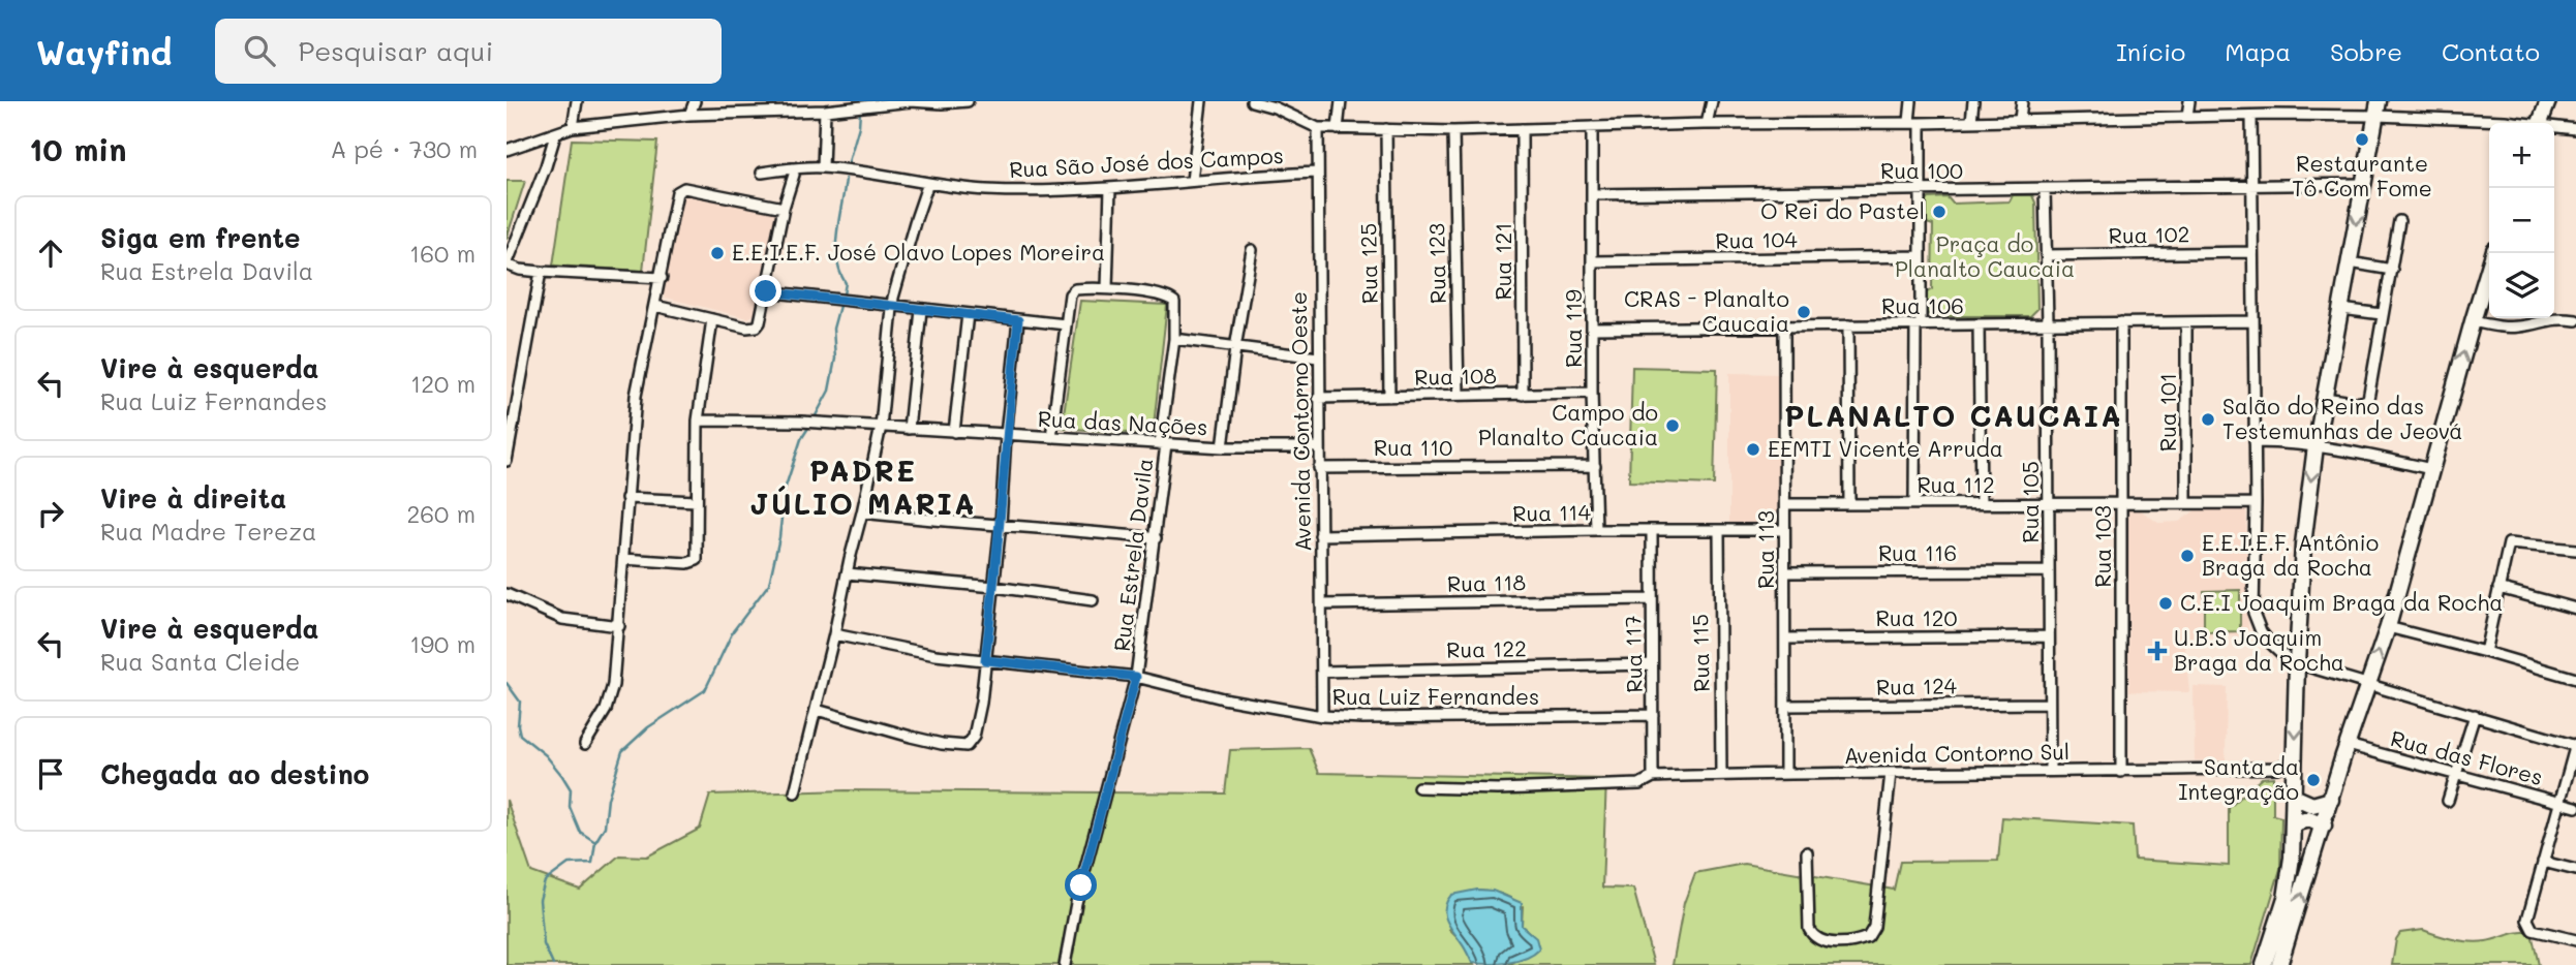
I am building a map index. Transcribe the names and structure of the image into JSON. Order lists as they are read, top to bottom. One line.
{"streets":{"street":["Rua São José dos Campos","Rua 100","Rua 102","Rua 104","Rua 121","Rua 125","Rua 123","Rua 106","Rua 119","Rua 108","Rua 101","Avenida Contorno Oeste","Rua das Nações","Rua 110","Rua 112","Rua 105","Rua 114","Rua 103","Rua 113","Rua 116","Rua Estrela Davila","Rua 118","Rua 120","Rua 122","Rua 115","Rua 117","Rua 124","Rua Luiz Fernandes","Avenida Contorno Sul","Rua das Flores"]},"crossings":[["Rua São José dos Campos","Avenida Contorno Oeste"],["Rua 100","Rua 119"],["Rua 100","Rua 105"],["Rua 102","Rua 105"],["Rua 104","Rua 119"],["Rua 121","Rua 108"],["Rua 125","Rua 108"],["Rua 123","Rua 108"],["Rua 106","Rua 119"],["Rua 106","Rua 101"],["Rua 106","Rua 105"],["Rua 106","Rua 103"],["Rua 106","Rua 113"],["Rua 119","Rua 108"],["Rua 119","Rua 110"],["Rua 119","Rua 114"],["Rua 108","Avenida Contorno Oeste"],["Rua 101","Rua 112"],["Avenida Contorno Oeste","Rua das Nações"],["Avenida Contorno Oeste","Rua 110"],["Avenida Contorno Oeste","Rua 114"],["Avenida Contorno Oeste","Rua 118"],["Avenida Contorno Oeste","Rua 122"],["Avenida Contorno Oeste","Rua Luiz Fernandes"],["Rua das Nações","Rua Estrela Davila"],["Rua 112","Rua 105"],["Rua 112","Rua 103"],["Rua 112","Rua 113"],["Rua 105","Rua 116"],["Rua 105","Rua 120"],["Rua 105","Rua 124"],["Rua 105","Avenida Contorno Sul"],["Rua 114","Rua 113"],["Rua 114","Rua 115"],["Rua 114","Rua 117"],["Rua 103","Avenida Contorno Sul"],["Rua 113","Rua 116"],["Rua 113","Rua 120"],["Rua 113","Rua 124"],["Rua 113","Avenida Contorno Sul"],["Rua Estrela Davila","Rua Luiz Fernandes"],["Rua 118","Rua 117"],["Rua 122","Rua 117"],["Rua 115","Avenida Contorno Sul"],["Rua 117","Rua Luiz Fernandes"],["Rua 117","Avenida Contorno Sul"]],"districts":["PLANALTO CAUCAIA","PADRE JÚLIO MARIA"],"parks":["Praça do Planalto Caucaia"],"places":{"other":["Restaurante Tô Com Fome","O Rei do Pastel","E.E.I.E.F. José Olavo Lopes Moreira","CRAS - Planalto Caucaia","Salão do Reino das Testemunhas de Jeová","Campo do Planalto Caucaia","EEMTI Vicente Arruda","E.E.I.E.F. Antônio Braga da Rocha","C.E.I Joaquim Braga da Rocha","Santa da Integração"],"health":["U.B.S Joaquim Braga da Rocha"]},"page":{"header":"Wayfind","search":"Pesquisar aqui","nav":["Início","Mapa","Sobre","Contato"],"heading":["10 min","A pé · 730 m"],"map_buttons":["+","−"],"list":[["Siga em frente","Rua Estrela Davila","160 m"],["Vire à esquerda","Rua Luiz Fernandes","120 m"],["Vire à direita","Rua Madre Tereza","260 m"],["Vire à esquerda","Rua Santa Cleide","190 m"],"Chegada ao destino"]}}
